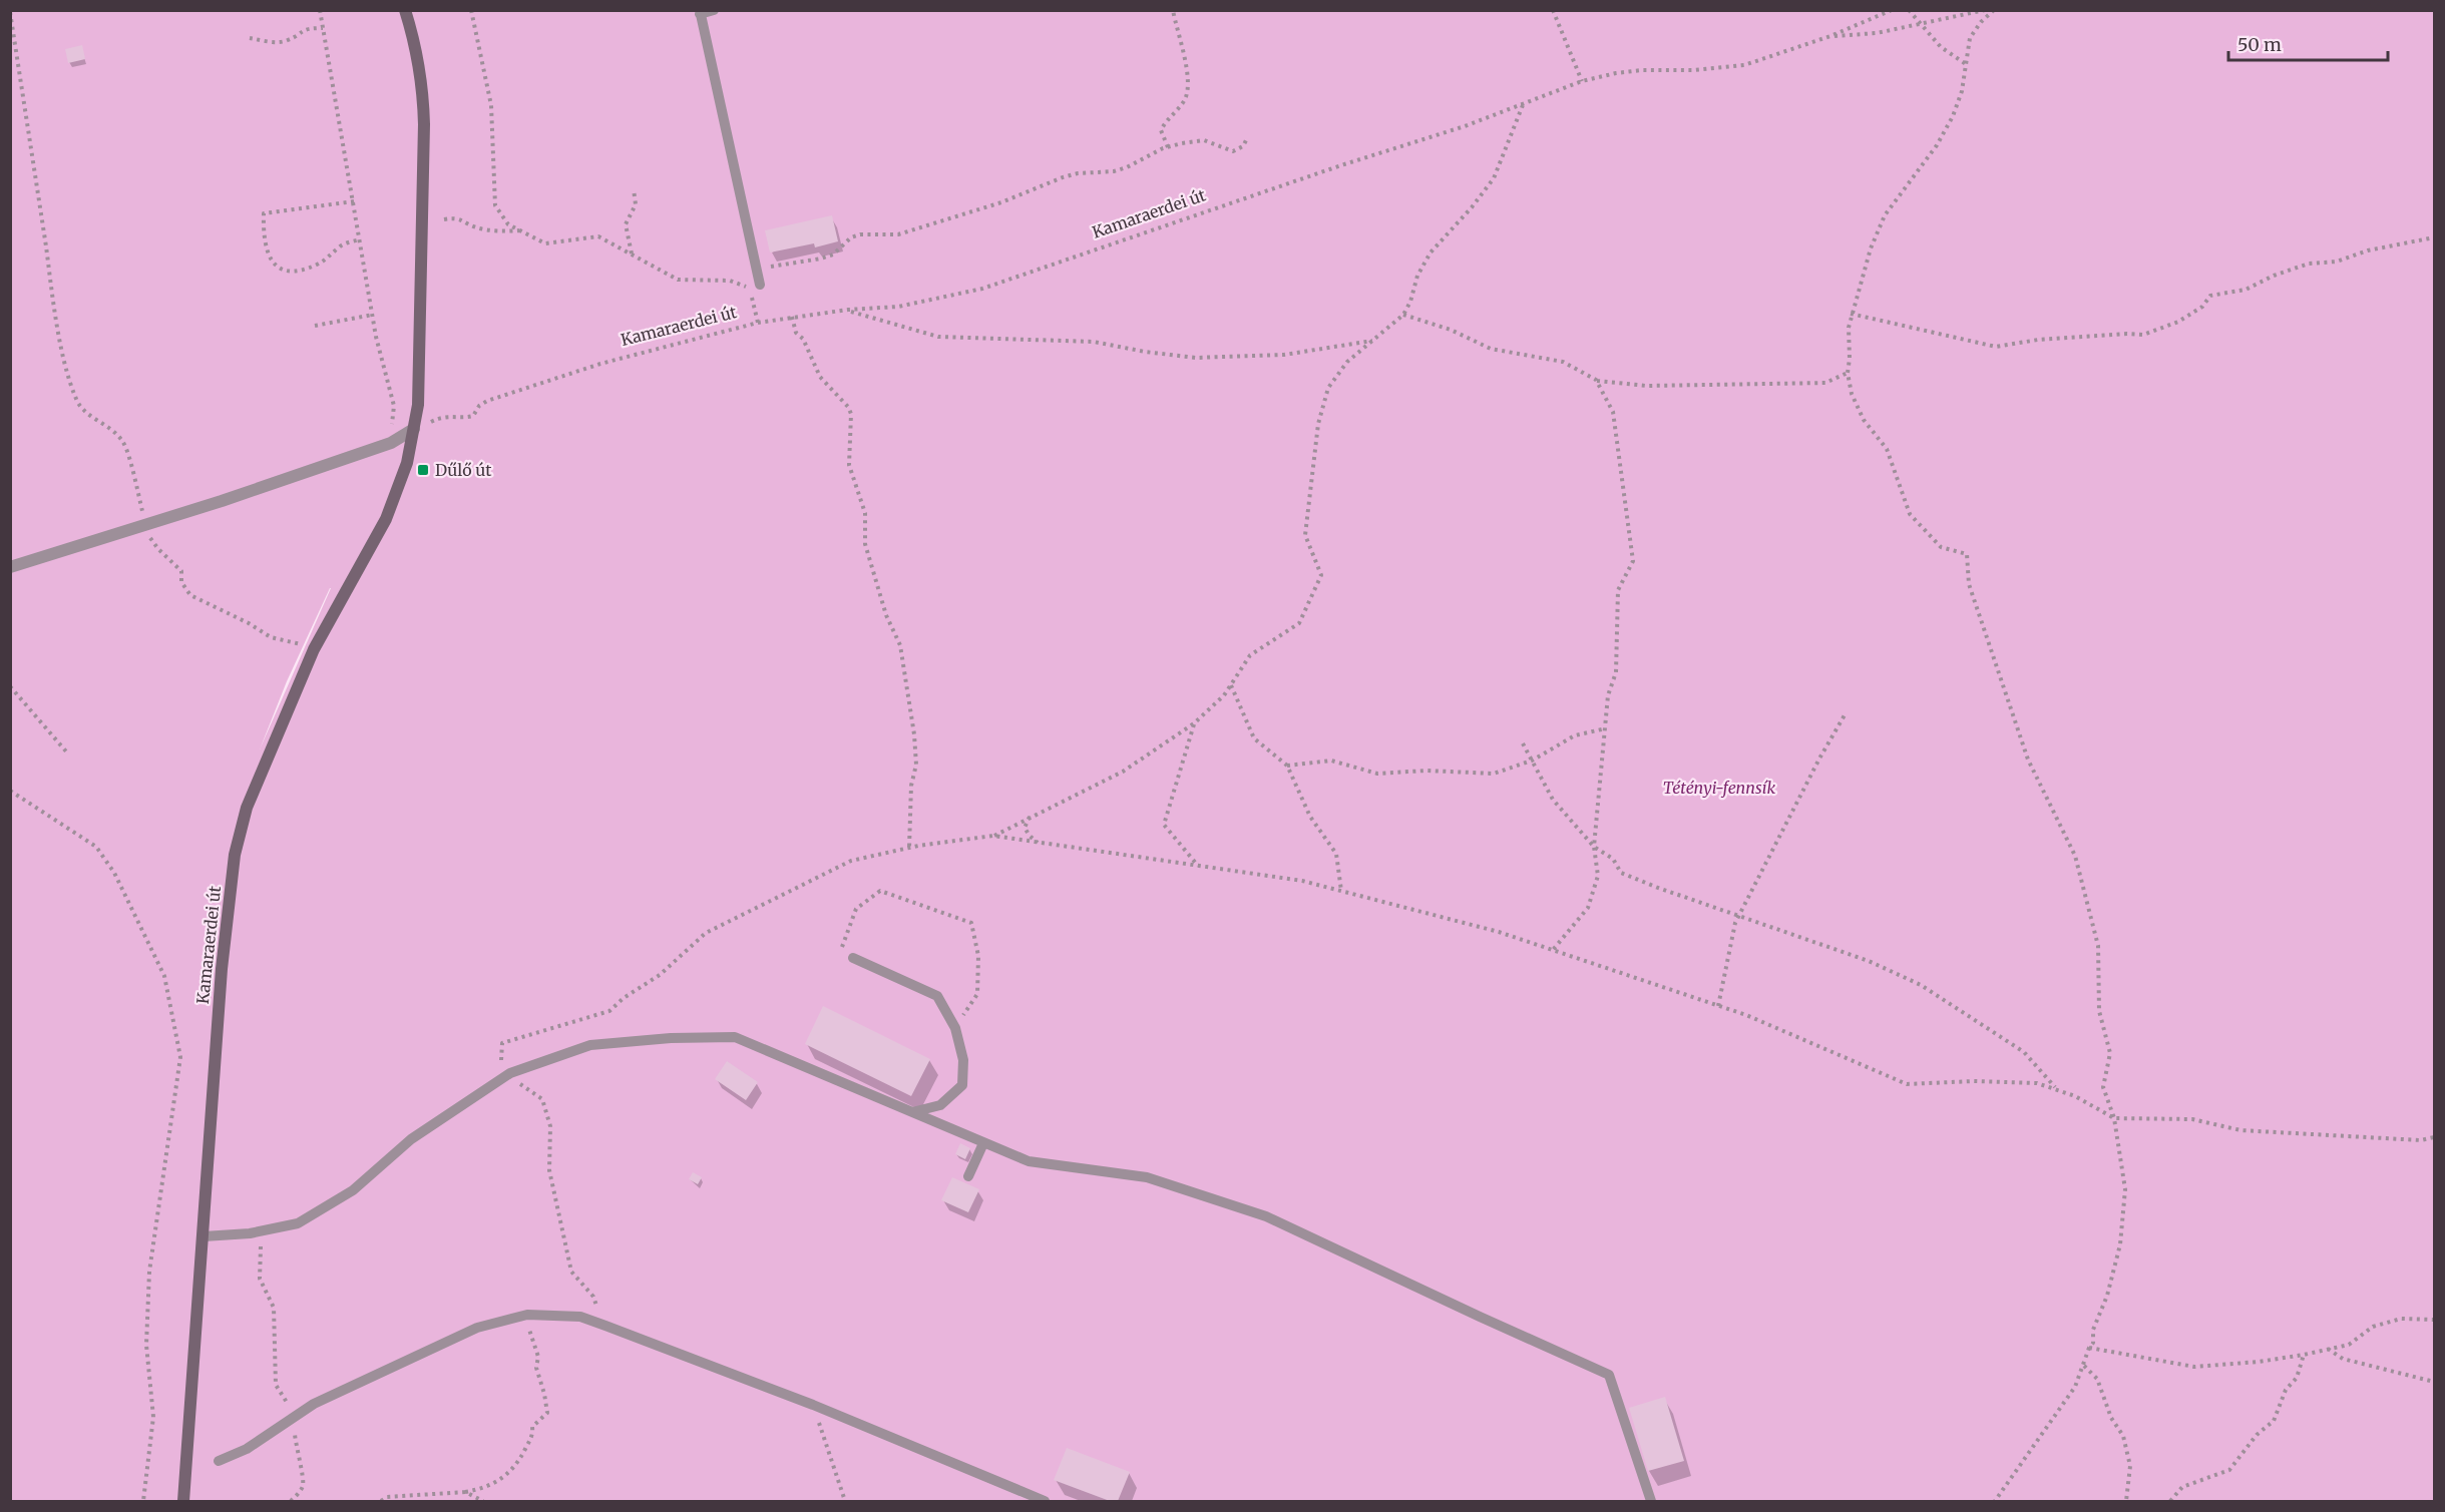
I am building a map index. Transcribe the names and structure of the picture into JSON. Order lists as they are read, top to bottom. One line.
{"streets":{"street":["Kamaraerdei út"]},"parks":["Tétényi-fennsík"],"places":{"transit":["Dűlő út"]},"scale_bar":"50 m"}
